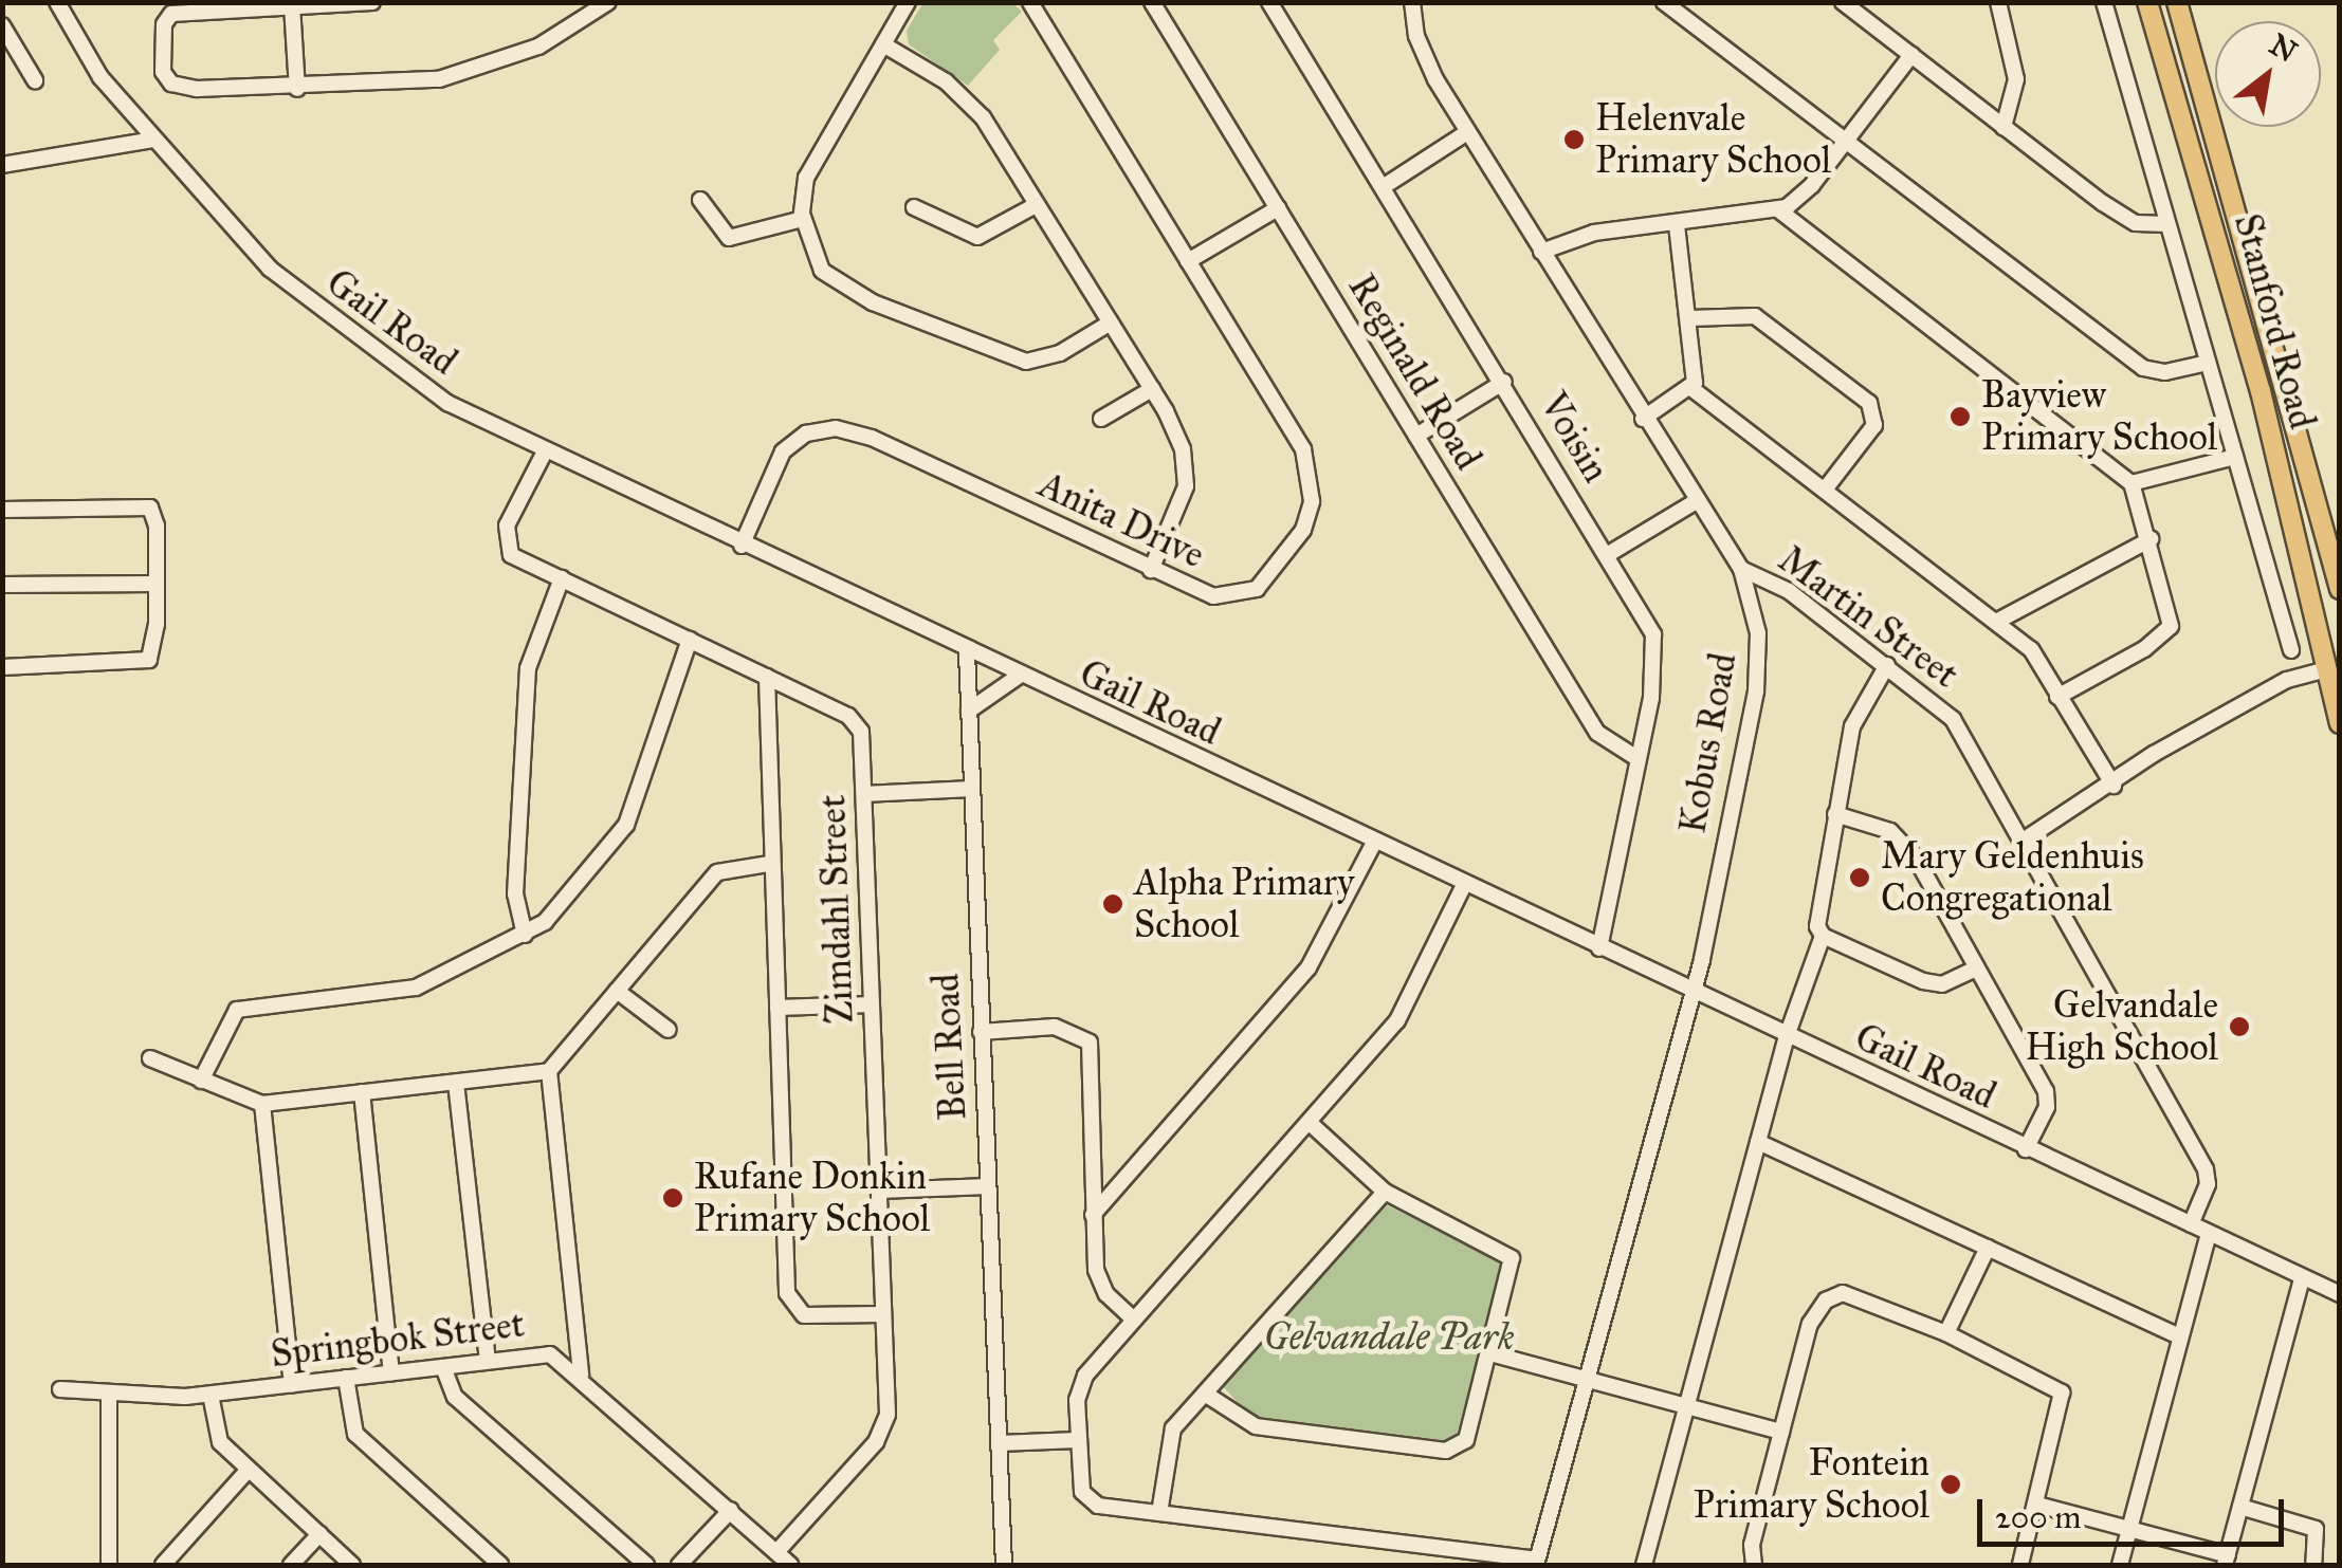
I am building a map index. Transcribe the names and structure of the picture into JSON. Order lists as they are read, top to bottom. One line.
{"streets":{"main road":["Stanford Road"],"street":["Gail Road","Reginald Road","Voisin","Anita Drive","Martin Street","Kobus Road","Zimdahl Street","Bell Road","Springbok Street"]},"crossings":[["Gail Road","Voisin"],["Gail Road","Anita Drive"],["Gail Road","Martin Street"],["Gail Road","Kobus Road"],["Gail Road","Zimdahl Street"],["Gail Road","Bell Road"],["Reginald Road","Voisin"],["Martin Street","Kobus Road"],["Zimdahl Street","Springbok Street"]],"parks":["Gelvandale Park"],"places":["Helenvale Primary School","Bayview Primary School","Mary Geldenhuis Congregational","Alpha Primary School","Gelvandale High School","Rufane Donkin Primary School","Fontein Primary School"],"scale_bar":"200 m","north":"top right"}
